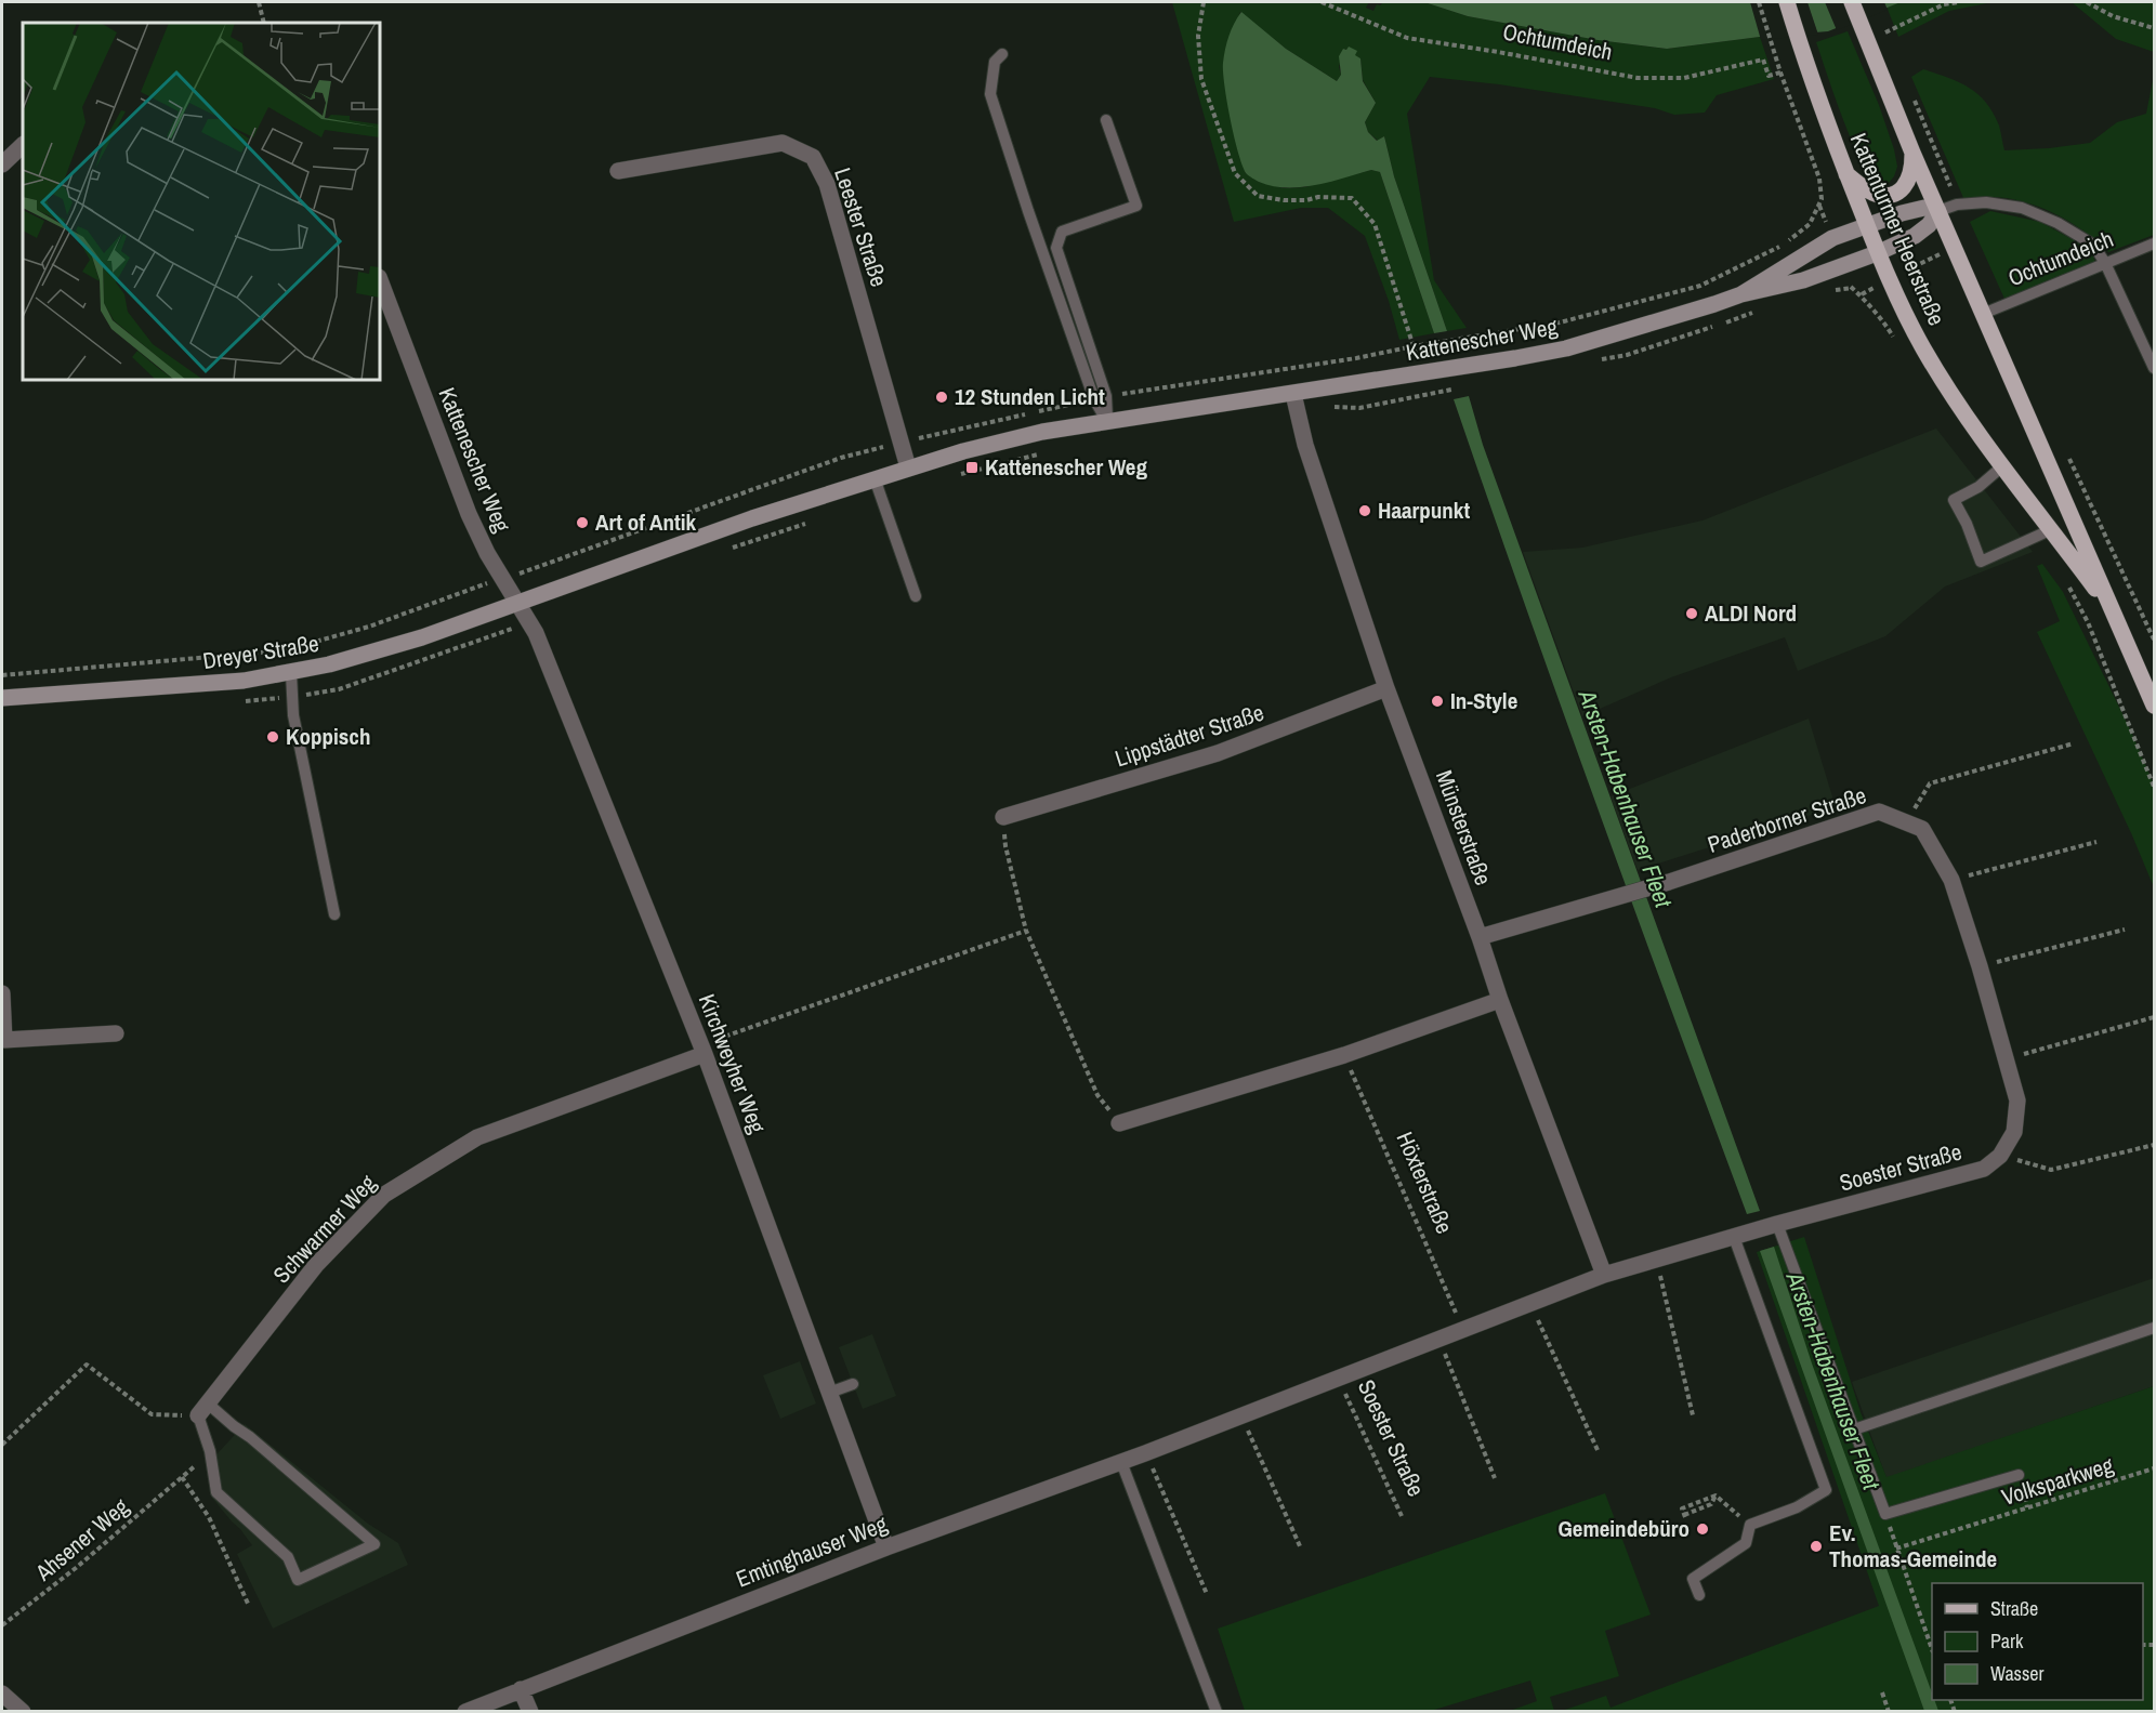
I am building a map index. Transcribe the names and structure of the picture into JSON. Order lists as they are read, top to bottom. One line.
{"streets":{"main road":["Kattenturmer Heerstraße"],"street":["Leester Straße","Kattenescher Weg","Dreyer Straße","Lippstädter Straße","Paderborner Straße","Münsterstraße","Kirchweyher Weg","Soester Straße","Schwarmer Weg","Emtinghauser Weg"],"lane":["Ochtumdeich"],"path":["Höxterstraße","Volksparkweg","Ahsener Weg"]},"crossings":[["Ochtumdeich","Kattenturmer Heerstraße"],["Leester Straße","Kattenescher Weg"],["Kattenturmer Heerstraße","Kattenescher Weg"],["Kattenescher Weg","Dreyer Straße"],["Kattenescher Weg","Münsterstraße"],["Kattenescher Weg","Kirchweyher Weg"],["Dreyer Straße","Kirchweyher Weg"],["Lippstädter Straße","Münsterstraße"],["Paderborner Straße","Münsterstraße"],["Paderborner Straße","Soester Straße"],["Münsterstraße","Soester Straße"],["Kirchweyher Weg","Schwarmer Weg"],["Kirchweyher Weg","Emtinghauser Weg"],["Soester Straße","Höxterstraße"],["Soester Straße","Emtinghauser Weg"]],"water":["Arsten-Habenhauser Fleet"],"places":{"other":["12 Stunden Licht","Haarpunkt","Art of Antik","ALDI Nord","In-Style","Koppisch","Gemeindebüro","Ev. Thomas-Gemeinde"],"transit":["Kattenescher Weg"]},"legend":["Straße","Park","Wasser"]}
